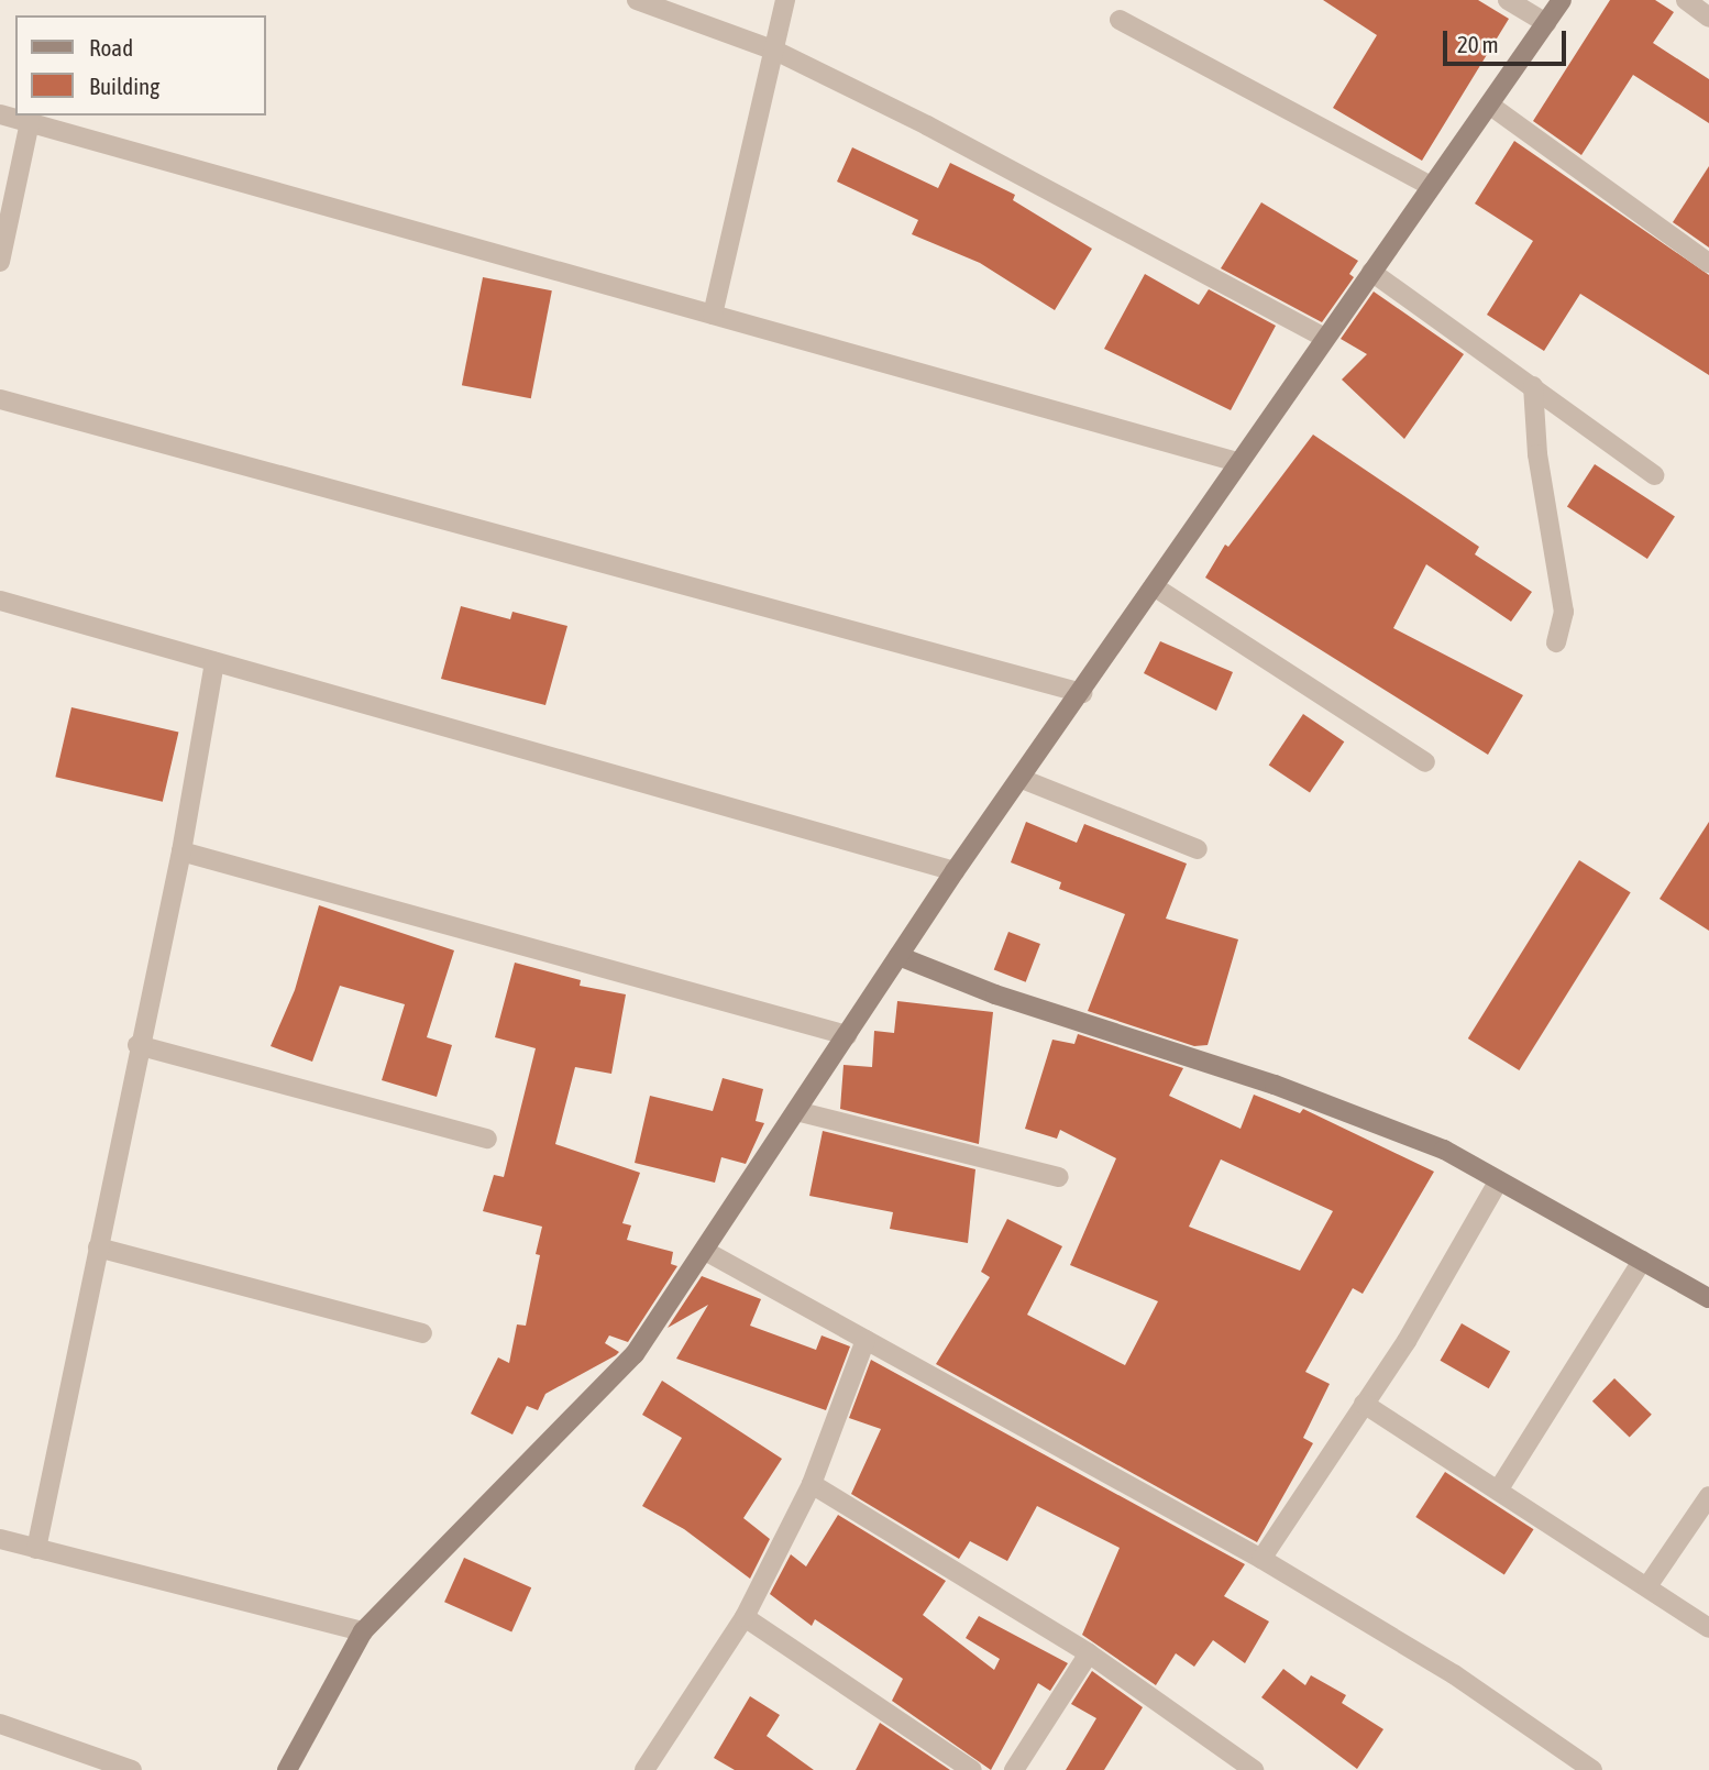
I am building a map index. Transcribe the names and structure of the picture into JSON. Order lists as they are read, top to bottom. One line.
{"legend":["Road","Building"],"scale_bar":"20 m"}
